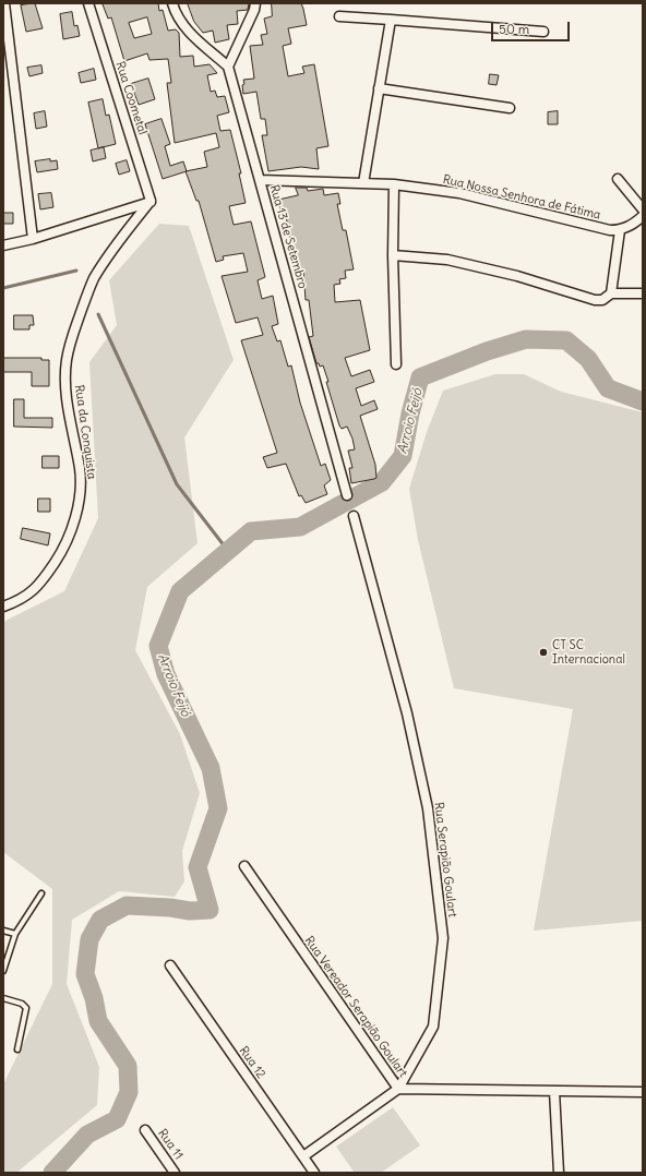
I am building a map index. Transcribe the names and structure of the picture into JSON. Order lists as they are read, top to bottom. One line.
{"streets":{"street":["Rua Coometal","Rua Nossa Senhora de Fátima","Rua 13 de Setembro","Rua da Conquista","Rua Serapião Goulart","Rua Vereador Serapião Goulart","Rua 12","Rua 11"]},"crossings":[["Rua Coometal","Rua da Conquista"],["Rua Nossa Senhora de Fátima","Rua 13 de Setembro"],["Rua Serapião Goulart","Rua Vereador Serapião Goulart"],["Rua Serapião Goulart","Rua 12"]],"water":["Arroio Feijó"],"places":["CT SC Internacional"],"scale_bar":"50 m"}
